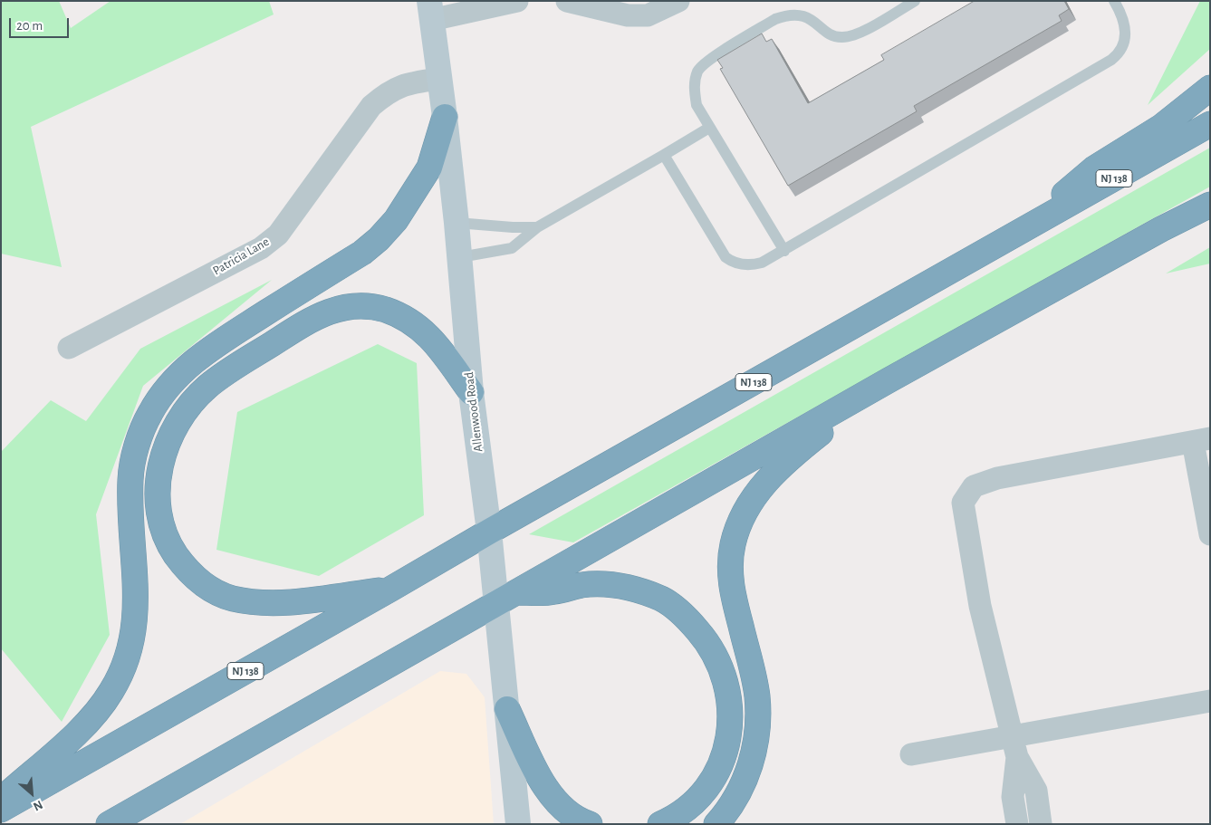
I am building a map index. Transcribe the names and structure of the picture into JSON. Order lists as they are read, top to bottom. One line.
{"streets":{"highway":["NJ 138"],"street":["Patricia Lane","Allenwood Road"]},"crossings":[["NJ 138","Allenwood Road"],["Patricia Lane","Allenwood Road"]],"scale_bar":"20 m","north":"bottom right"}
